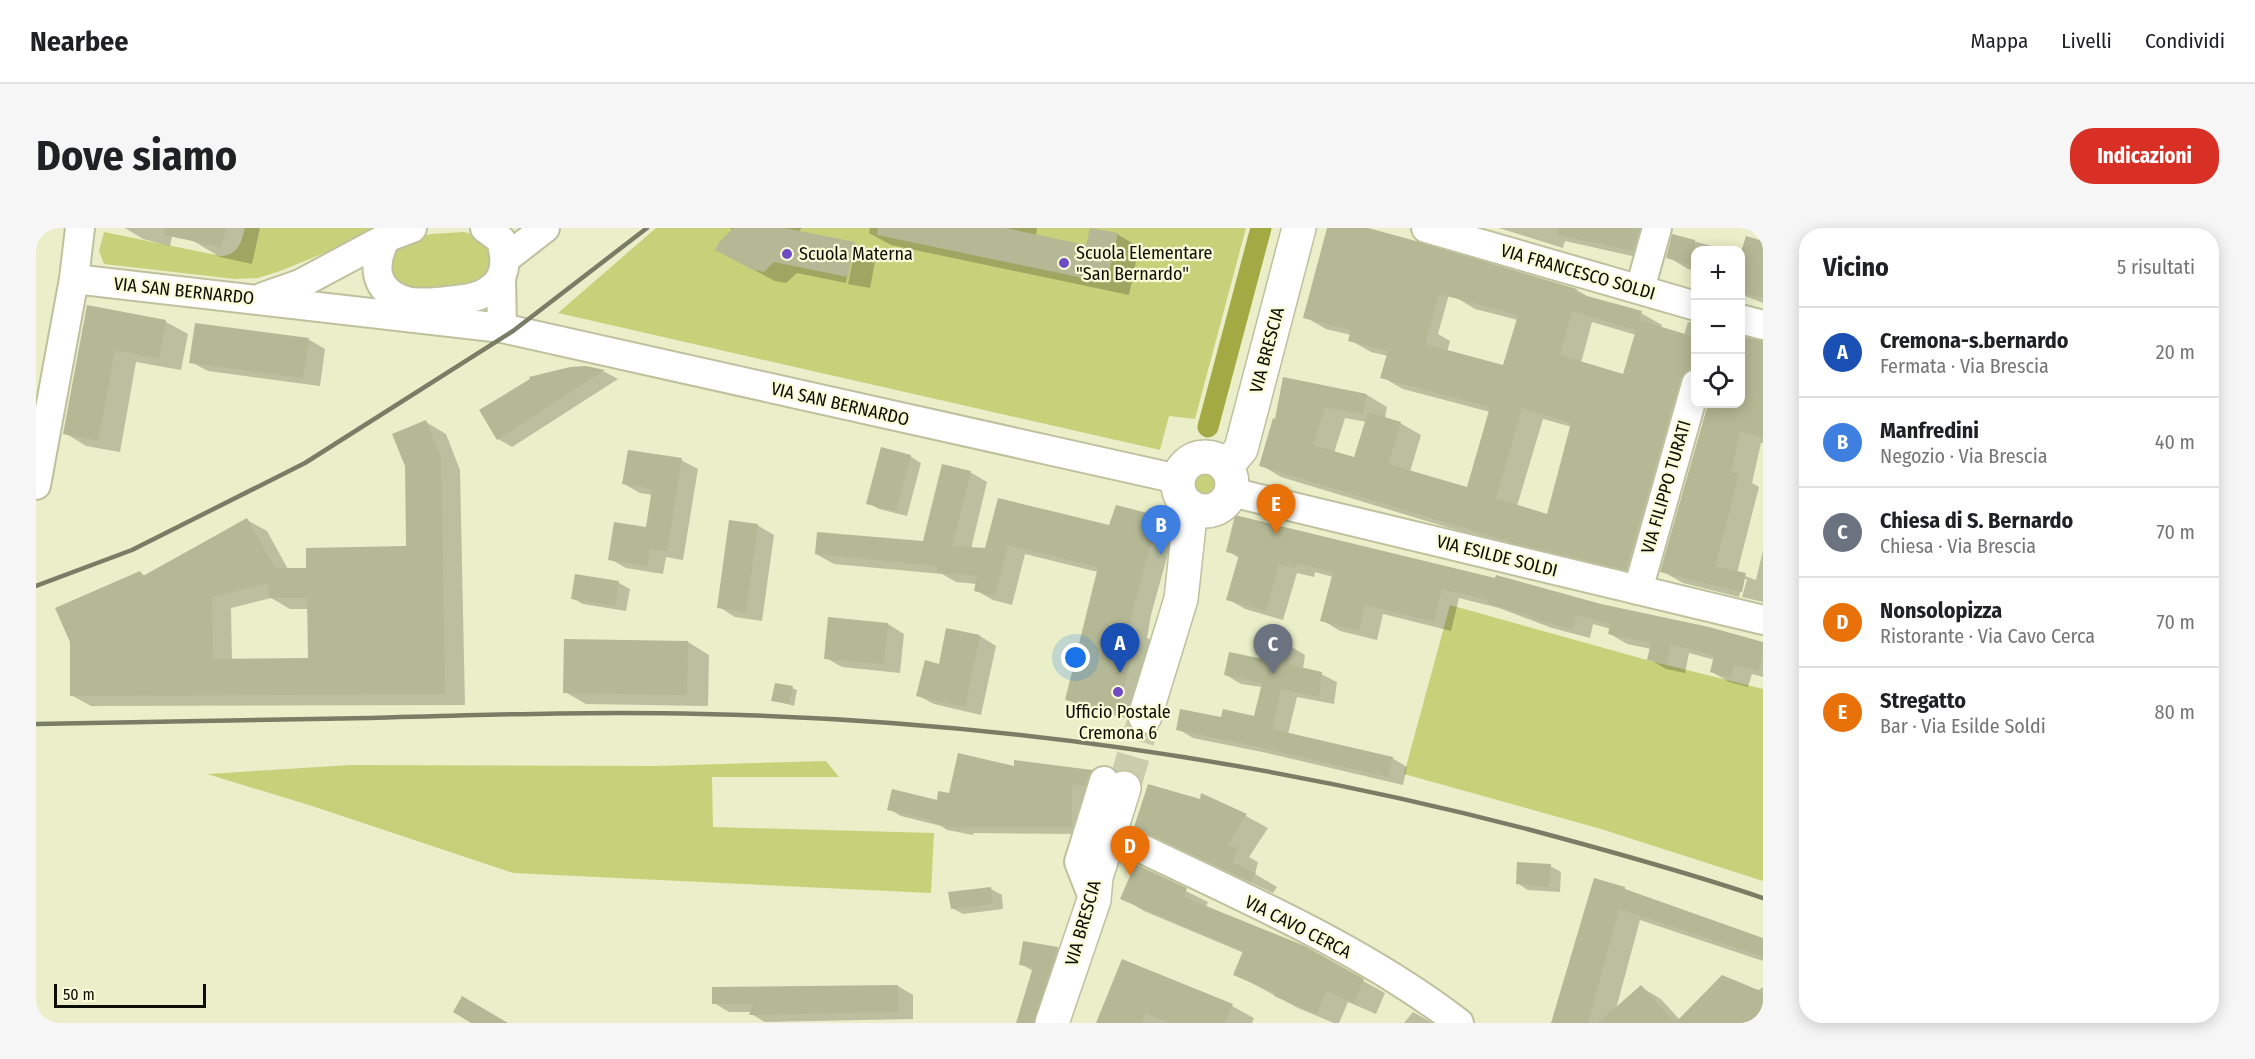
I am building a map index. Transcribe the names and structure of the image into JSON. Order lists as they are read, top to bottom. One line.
{"streets":{"main road":["VIA BRESCIA"],"street":["VIA FRANCESCO SOLDI","VIA SAN BERNARDO","VIA FILIPPO TURATI","VIA ESILDE SOLDI","VIA CAVO CERCA"]},"crossings":[["VIA SAN BERNARDO","VIA BRESCIA"],["VIA SAN BERNARDO","VIA ESILDE SOLDI"],["VIA BRESCIA","VIA ESILDE SOLDI"],["VIA FILIPPO TURATI","VIA ESILDE SOLDI"]],"places":["Scuola Materna","Scuola Elementare \"San Bernardo\"","Ufficio Postale Cremona 6"],"scale_bar":"50 m","page":{"header":"Nearbee","nav":["Mappa","Livelli","Condividi"],"buttons":"Indicazioni","title":"Dove siamo","heading":["Vicino","5 risultati"],"map_buttons":["+","−"],"list":[{"mark":"A","name":"Cremona-s.bernardo","note":"Fermata · Via Brescia","value":"20 m"},{"mark":"B","name":"Manfredini","note":"Negozio · Via Brescia","value":"40 m"},{"mark":"C","name":"Chiesa di S. Bernardo","note":"Chiesa · Via Brescia","value":"70 m"},{"mark":"D","name":"Nonsolopizza","note":"Ristorante · Via Cavo Cerca","value":"70 m"},{"mark":"E","name":"Stregatto","note":"Bar · Via Esilde Soldi","value":"80 m"}],"pins":["E","B","A","C","D"],"scale":"50 m"}}
